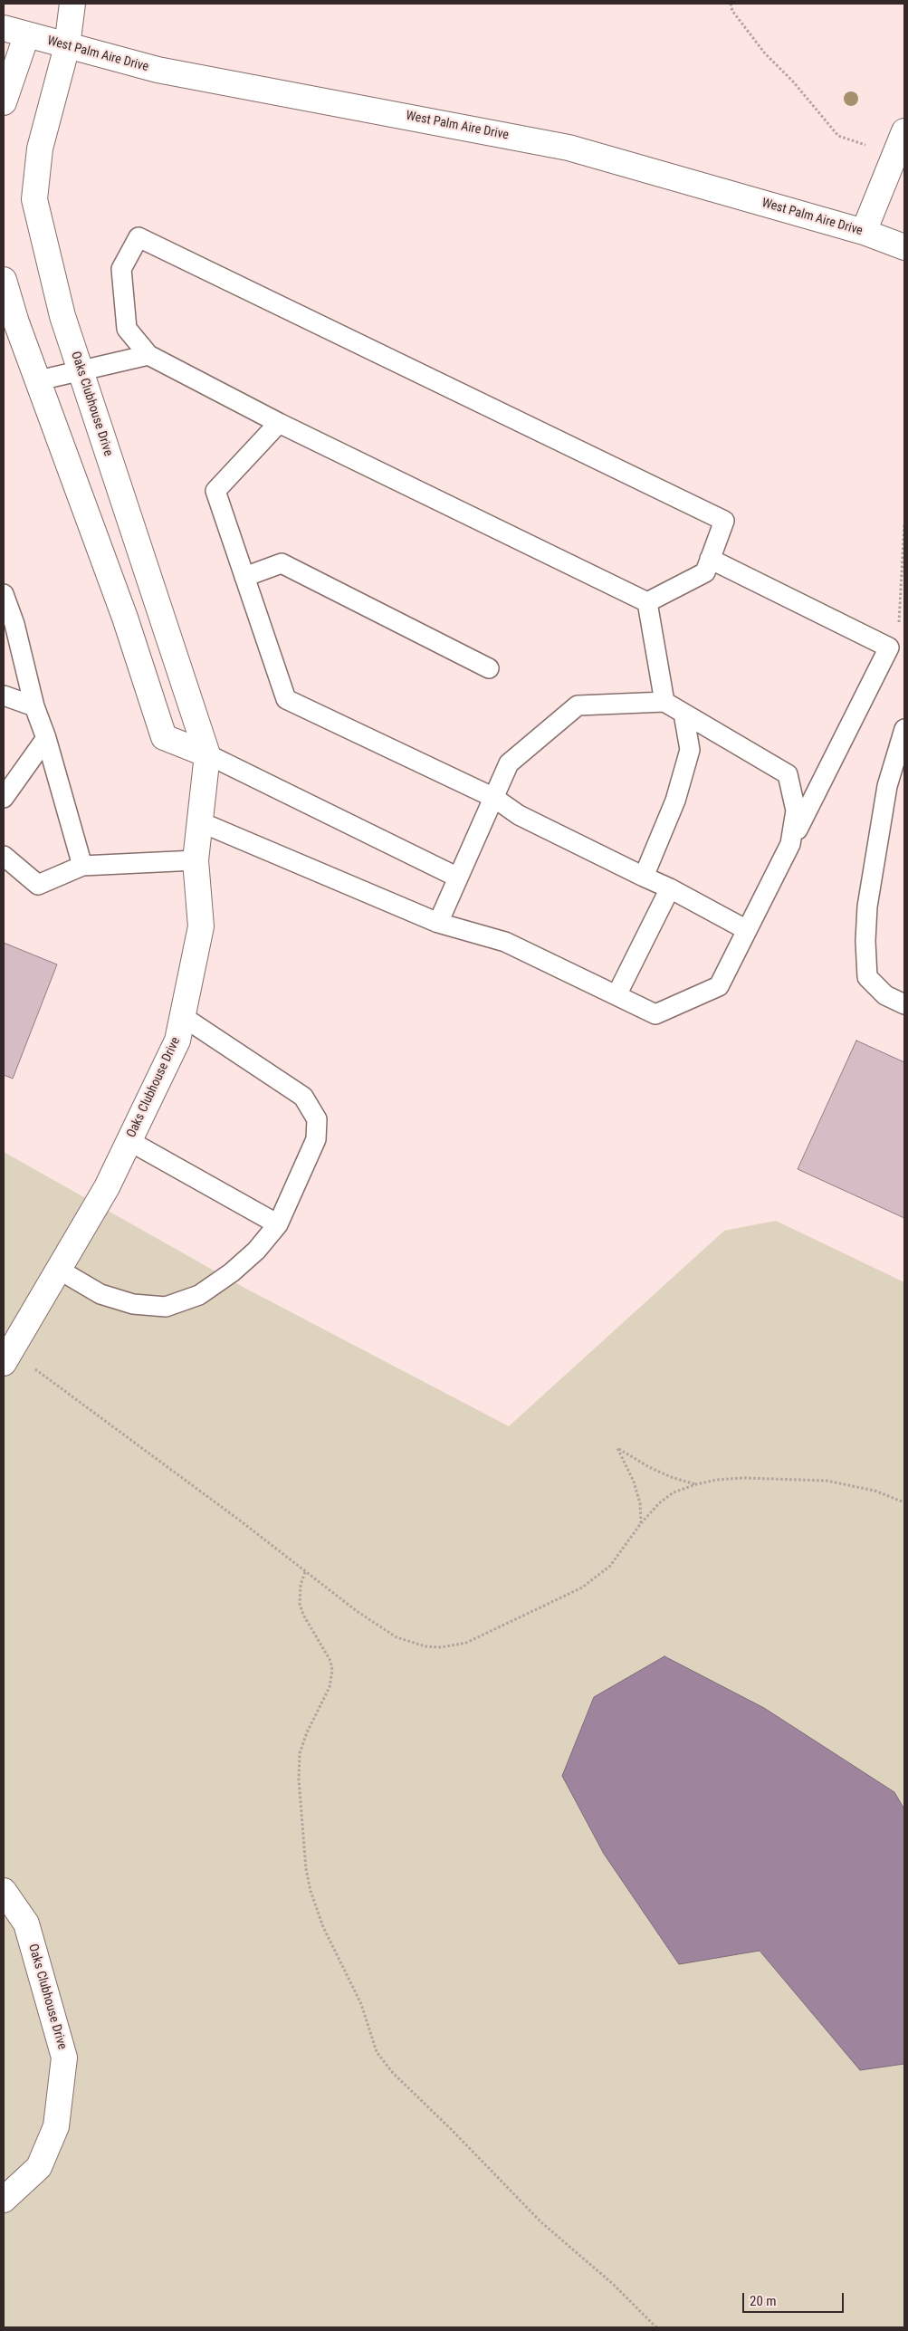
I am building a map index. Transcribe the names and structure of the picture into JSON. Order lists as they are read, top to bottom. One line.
{"streets":{"street":["West Palm Aire Drive","Oaks Clubhouse Drive"]},"crossings":[["West Palm Aire Drive","Oaks Clubhouse Drive"]],"scale_bar":"20 m"}
